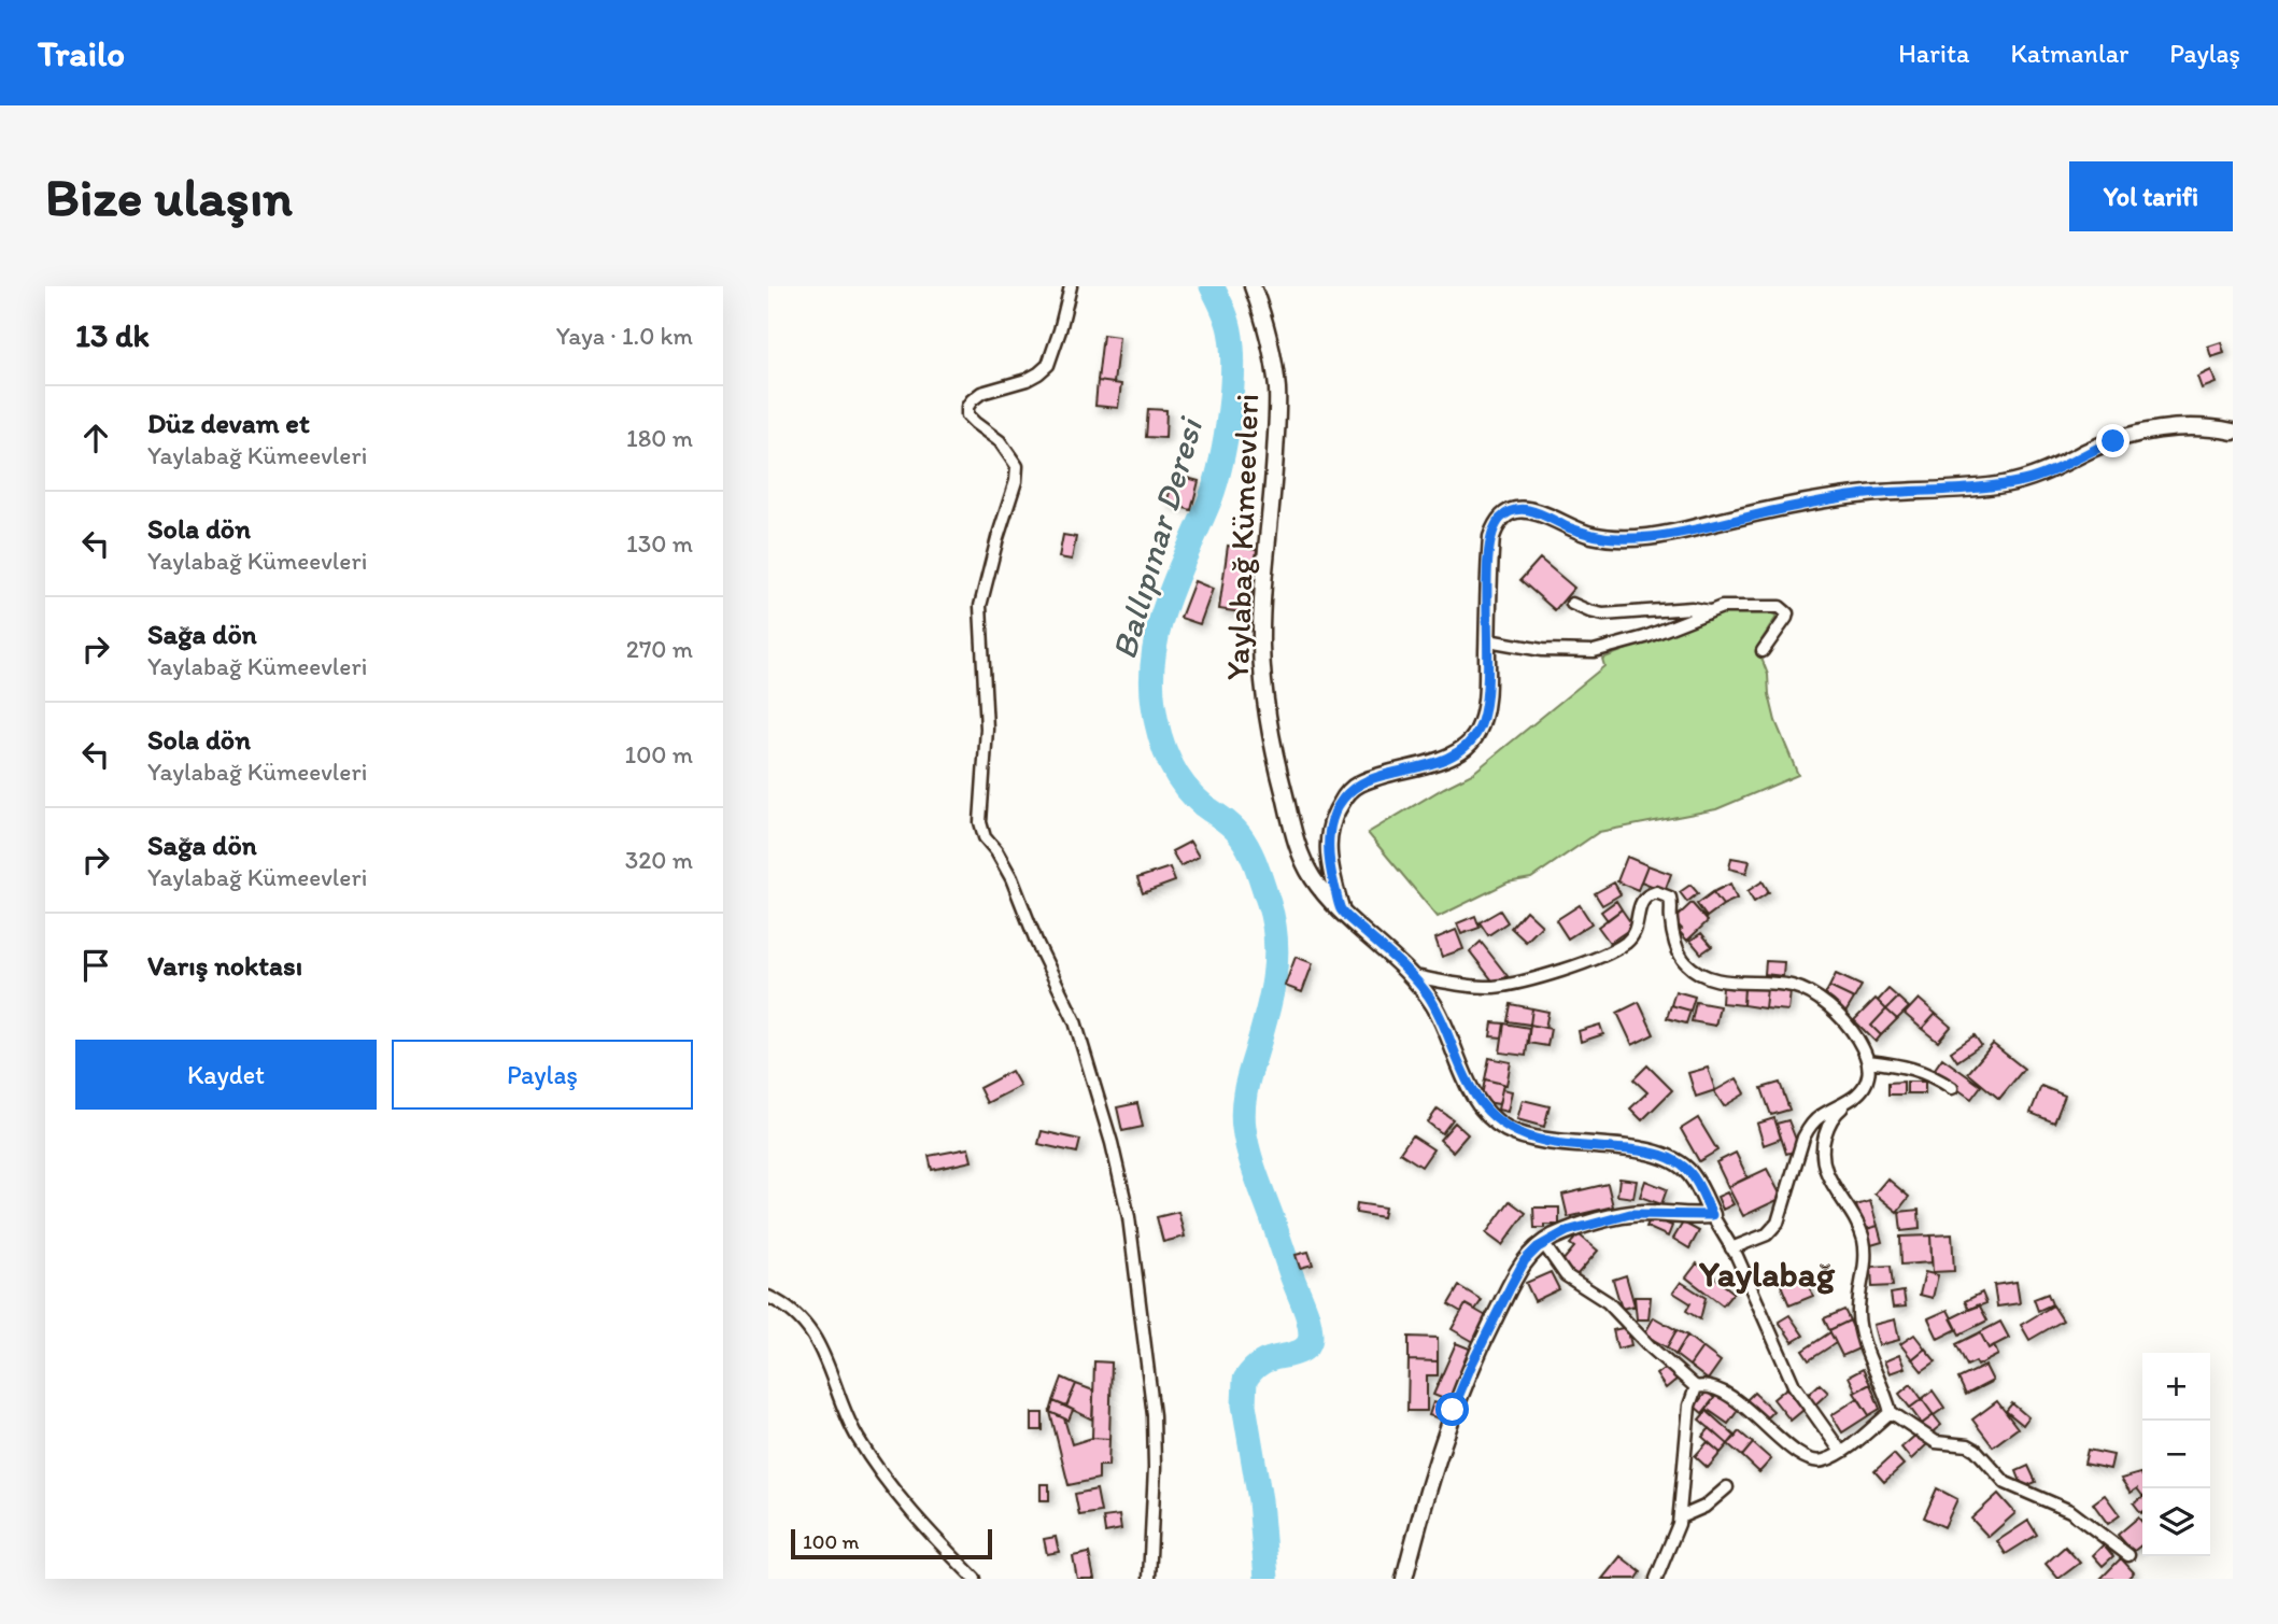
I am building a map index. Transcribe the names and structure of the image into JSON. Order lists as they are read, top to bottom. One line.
{"streets":{"street":["Yaylabağ Kümeevleri"]},"districts":["Yaylabağ"],"water":["Ballıpınar Deresi"],"scale_bar":"100 m","page":{"header":"Trailo","nav":["Harita","Katmanlar","Paylaş"],"buttons":["Yol tarifi",["Kaydet","Paylaş"]],"title":"Bize ulaşın","heading":["13 dk","Yaya · 1.0 km"],"list":[["Düz devam et","Yaylabağ Kümeevleri","180 m"],["Sola dön","Yaylabağ Kümeevleri","130 m"],["Sağa dön","Yaylabağ Kümeevleri","270 m"],["Sola dön","Yaylabağ Kümeevleri","100 m"],["Sağa dön","Yaylabağ Kümeevleri","320 m"],"Varış noktası"],"map_buttons":["+","−"],"scale":"100 m"}}
